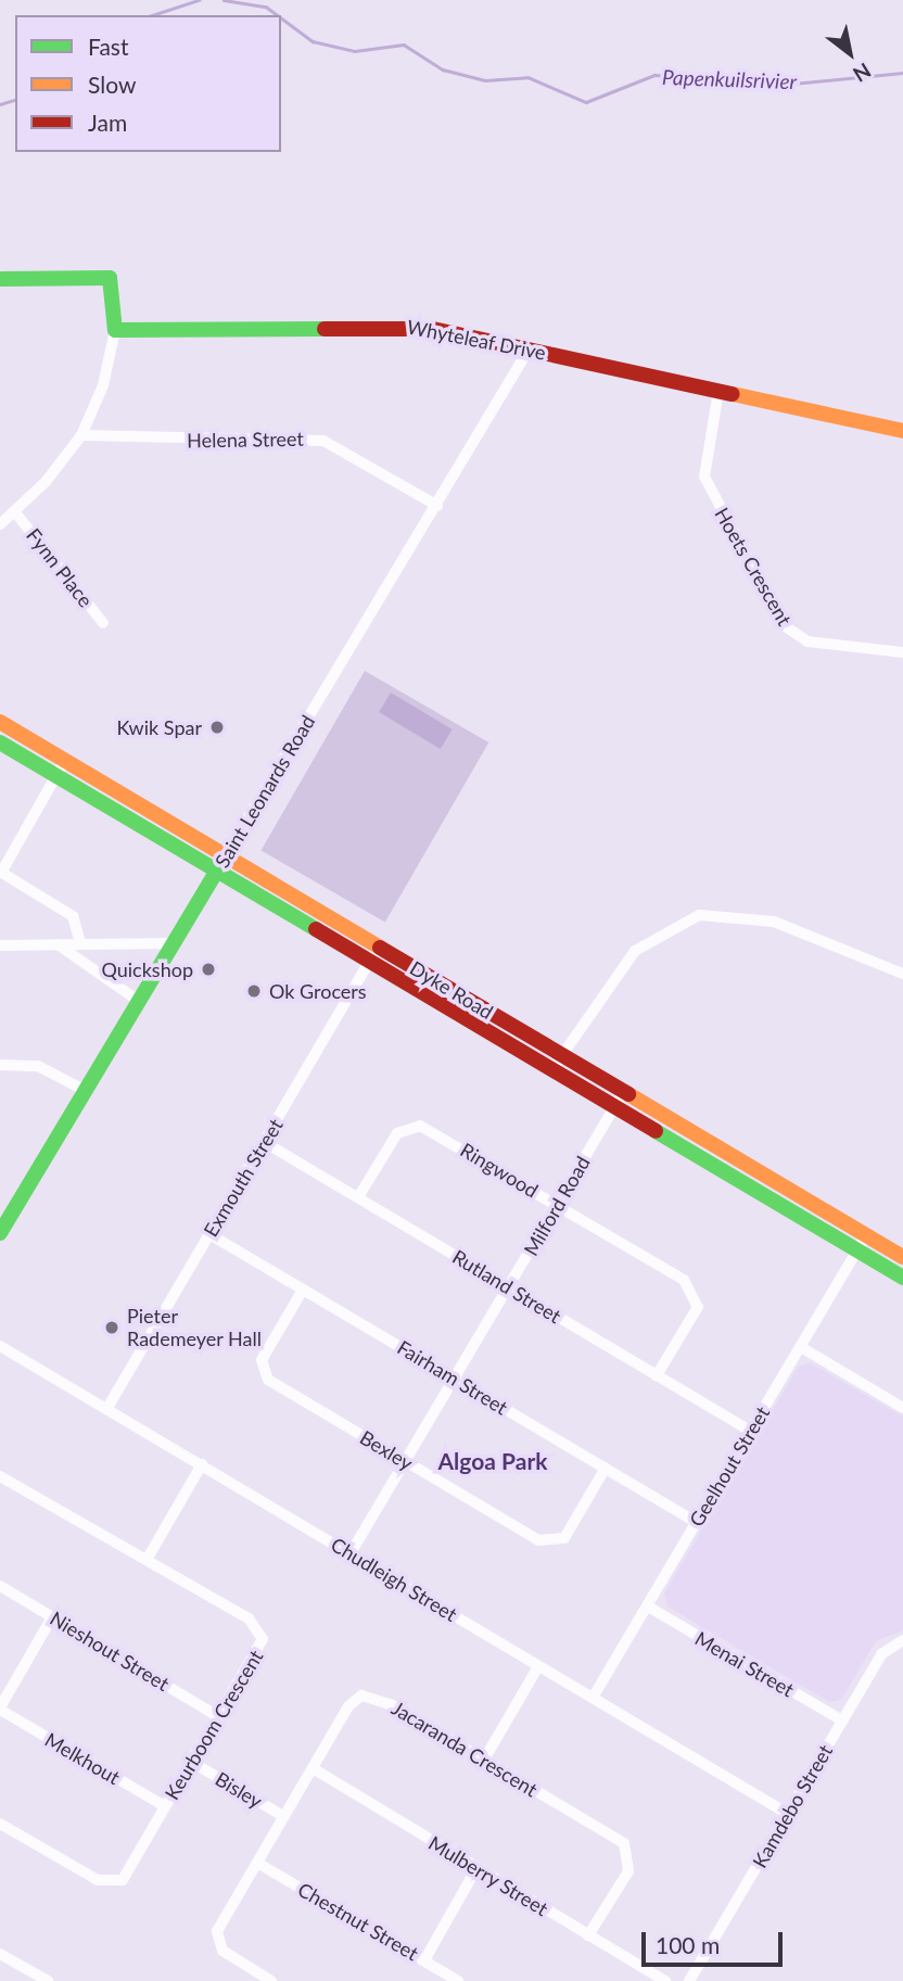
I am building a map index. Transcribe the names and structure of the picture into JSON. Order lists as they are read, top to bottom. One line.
{"streets":{"street":["Whyteleaf Drive","Helena Street","Hoets Crescent","Fynn Place","Saint Leonards Road","Dyke Road","Ringwood","Exmouth Street","Milford Road","Rutland Street","Fairham Street","Bexley","Geelhout Street","Chudleigh Street","Nieshout Street","Menai Street","Keurboom Crescent","Jacaranda Crescent","Melkhout","Bisley","Kamdebo Street","Mulberry Street","Chestnut Street"]},"crossings":[["Whyteleaf Drive","Hoets Crescent"],["Whyteleaf Drive","Saint Leonards Road"],["Helena Street","Saint Leonards Road"],["Saint Leonards Road","Dyke Road"],["Dyke Road","Exmouth Street"],["Dyke Road","Milford Road"],["Dyke Road","Geelhout Street"],["Ringwood","Milford Road"],["Ringwood","Rutland Street"],["Exmouth Street","Rutland Street"],["Exmouth Street","Fairham Street"],["Exmouth Street","Chudleigh Street"],["Milford Road","Rutland Street"],["Milford Road","Fairham Street"],["Milford Road","Bexley"],["Milford Road","Chudleigh Street"],["Rutland Street","Geelhout Street"],["Fairham Street","Bexley"],["Fairham Street","Geelhout Street"],["Geelhout Street","Chudleigh Street"],["Geelhout Street","Menai Street"],["Chudleigh Street","Kamdebo Street"],["Nieshout Street","Keurboom Crescent"],["Menai Street","Kamdebo Street"],["Keurboom Crescent","Melkhout"],["Keurboom Crescent","Bisley"],["Jacaranda Crescent","Bisley"],["Jacaranda Crescent","Mulberry Street"],["Jacaranda Crescent","Chestnut Street"]],"districts":["Algoa Park"],"water":["Papenkuilsrivier"],"places":["Kwik Spar","Quickshop","Ok Grocers","Pieter Rademeyer Hall"],"legend":["Fast","Slow","Jam"],"scale_bar":"100 m","north":"bottom right"}
